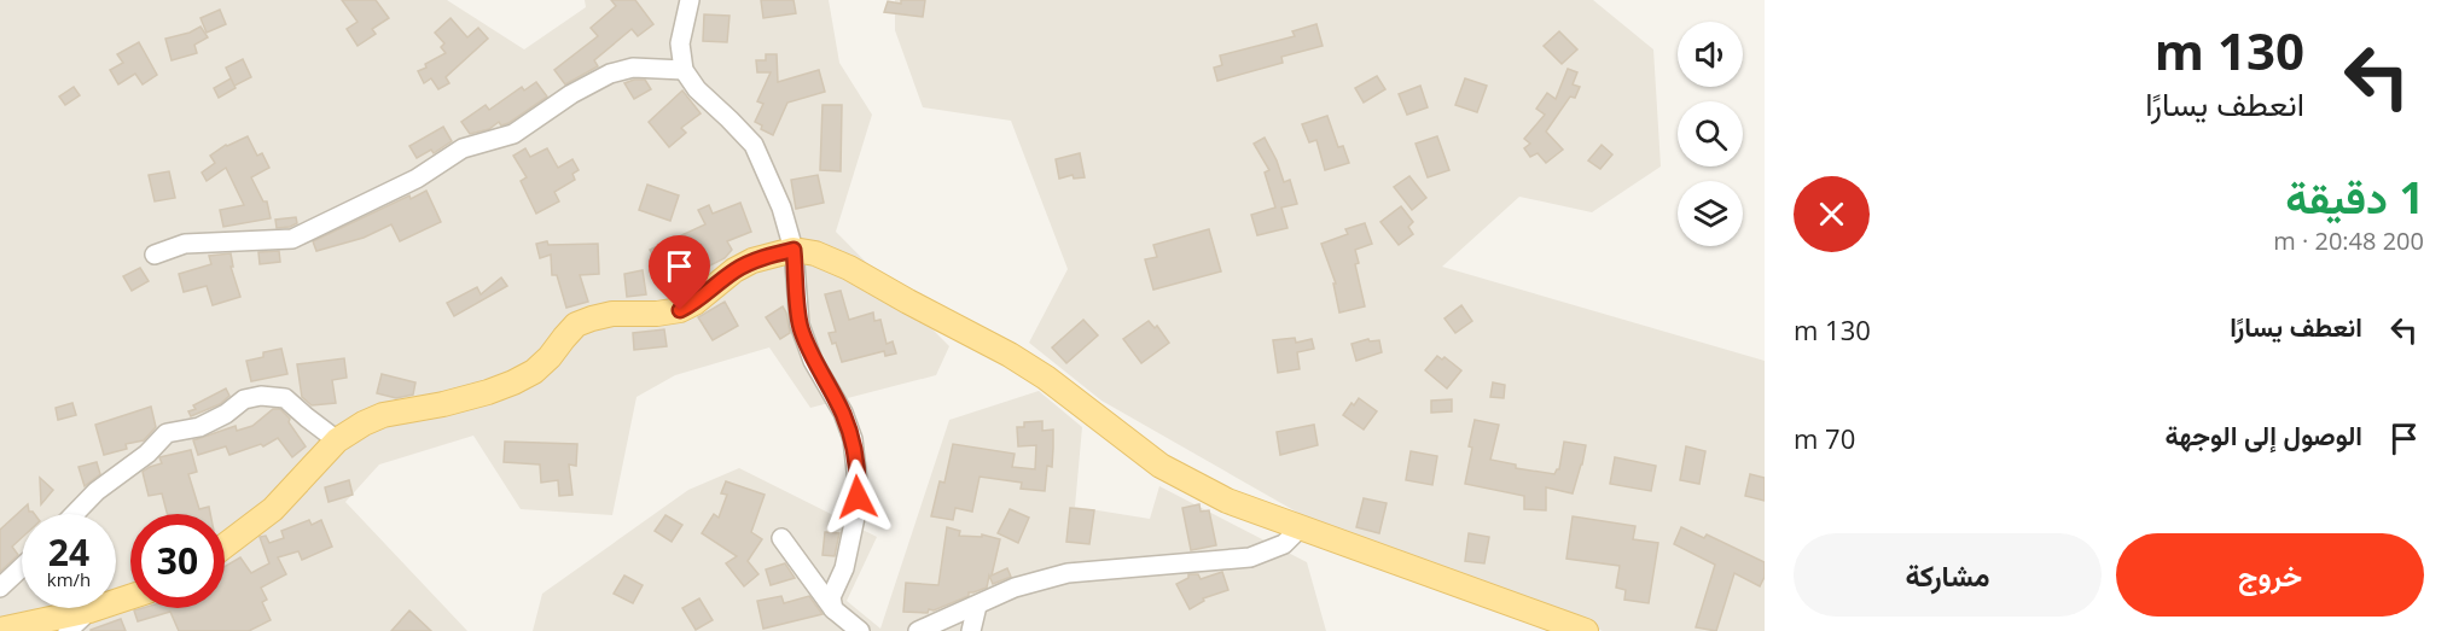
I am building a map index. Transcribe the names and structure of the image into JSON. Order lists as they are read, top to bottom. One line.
{"page":{"turn":["130 m","انعطف يسارًا"],"heading":["1 دقيقة","200 m · 20:48"],"list":[{"name":"انعطف يسارًا","value":"130 m"},{"name":"الوصول إلى الوجهة","value":"70 m"}],"speed":"24 km/h","limit":"30","buttons":["خروج","مشاركة"]}}
